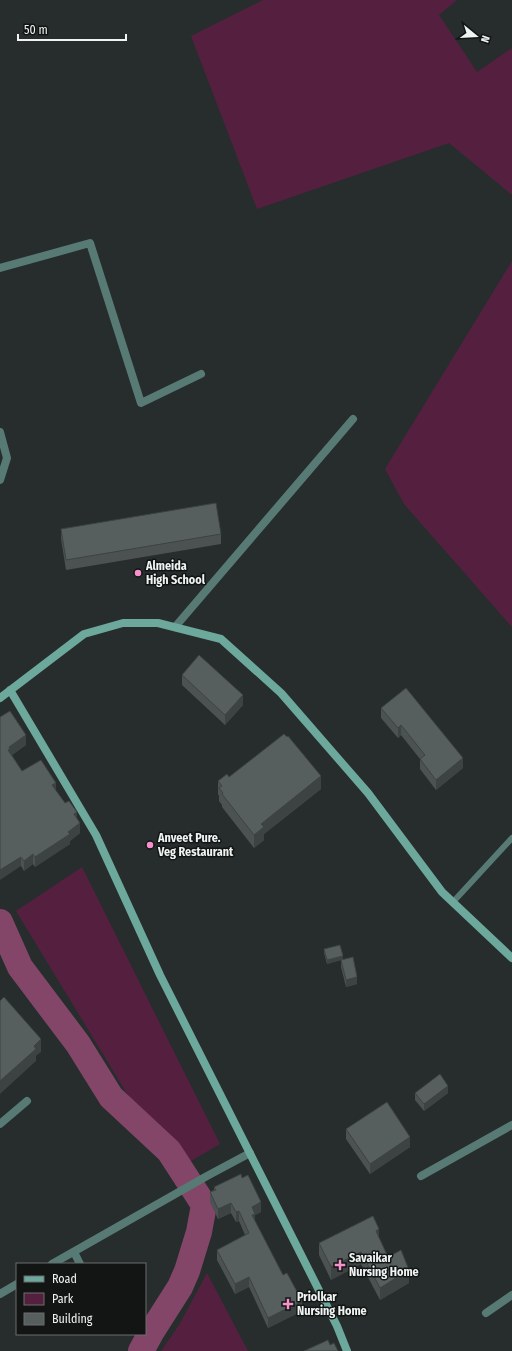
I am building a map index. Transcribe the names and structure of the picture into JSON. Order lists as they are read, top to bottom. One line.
{"places":{"other":["Almeida High School","Anveet Pure. Veg Restaurant"],"health":["Savaikar Nursing Home","Priolkar Nursing Home"]},"legend":["Road","Park","Building"],"scale_bar":"50 m","north":"right"}
